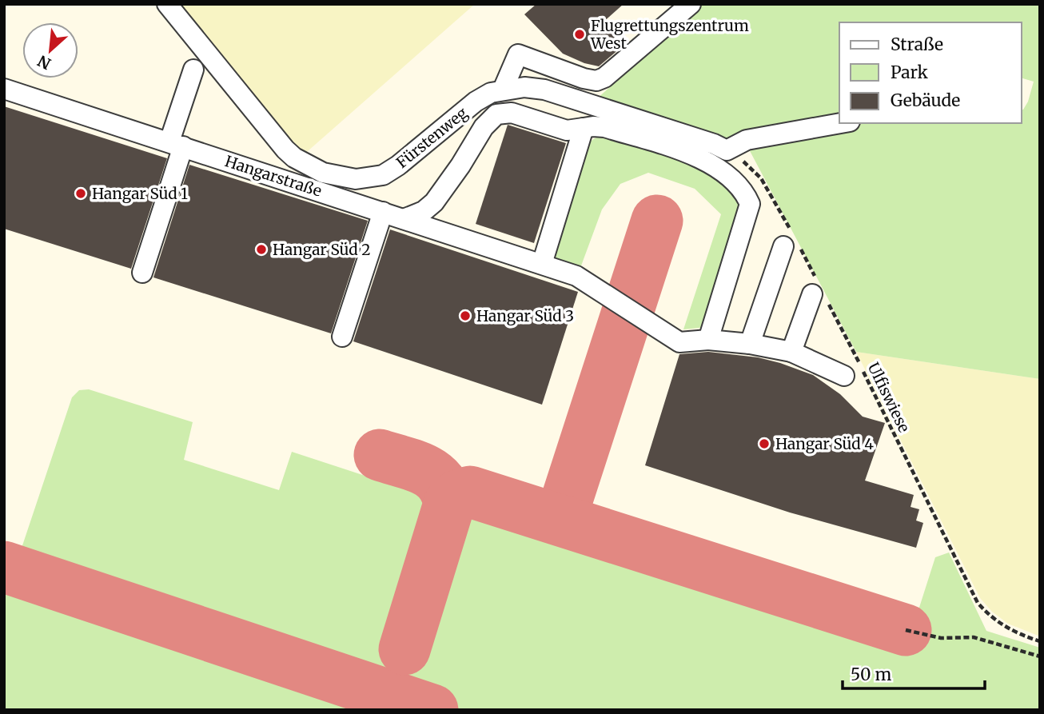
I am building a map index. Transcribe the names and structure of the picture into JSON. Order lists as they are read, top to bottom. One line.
{"streets":{"street":["Fürstenweg","Hangarstraße"],"path":["Ulfiswiese"]},"crossings":[["Fürstenweg","Ulfiswiese"]],"places":["Flugrettungszentrum West","Hangar Süd 1","Hangar Süd 2","Hangar Süd 3","Hangar Süd 4"],"legend":["Straße","Park","Gebäude"],"scale_bar":"50 m","north":"bottom left"}
